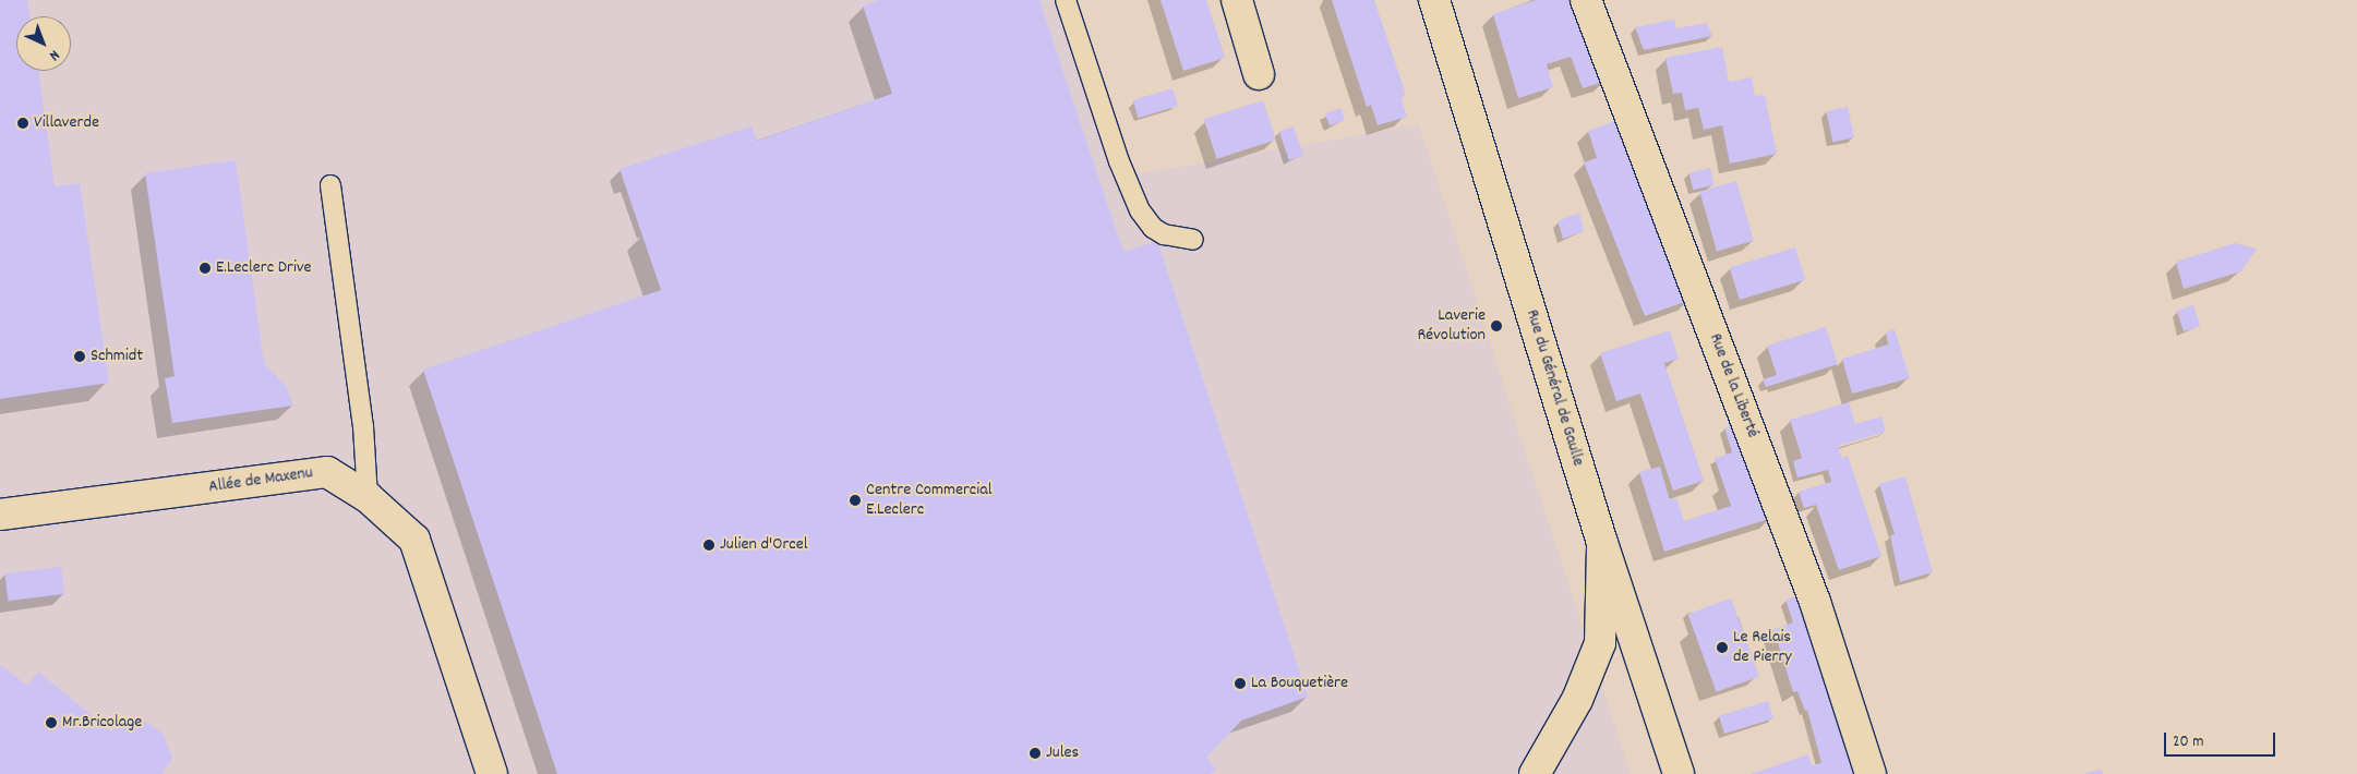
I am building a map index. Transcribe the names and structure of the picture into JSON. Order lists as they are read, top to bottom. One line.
{"streets":{"street":["Rue de la Liberté","Rue du Général de Gaulle","Allée de Maxenu"]},"places":["Villaverde","E.Leclerc Drive","Laverie Révolution","Schmidt","Centre Commercial E.Leclerc","Julien d'Orcel","Le Relais de Pierry","La Bouquetière","Mr.Bricolage","Jules"],"scale_bar":"20 m","north":"bottom right"}
